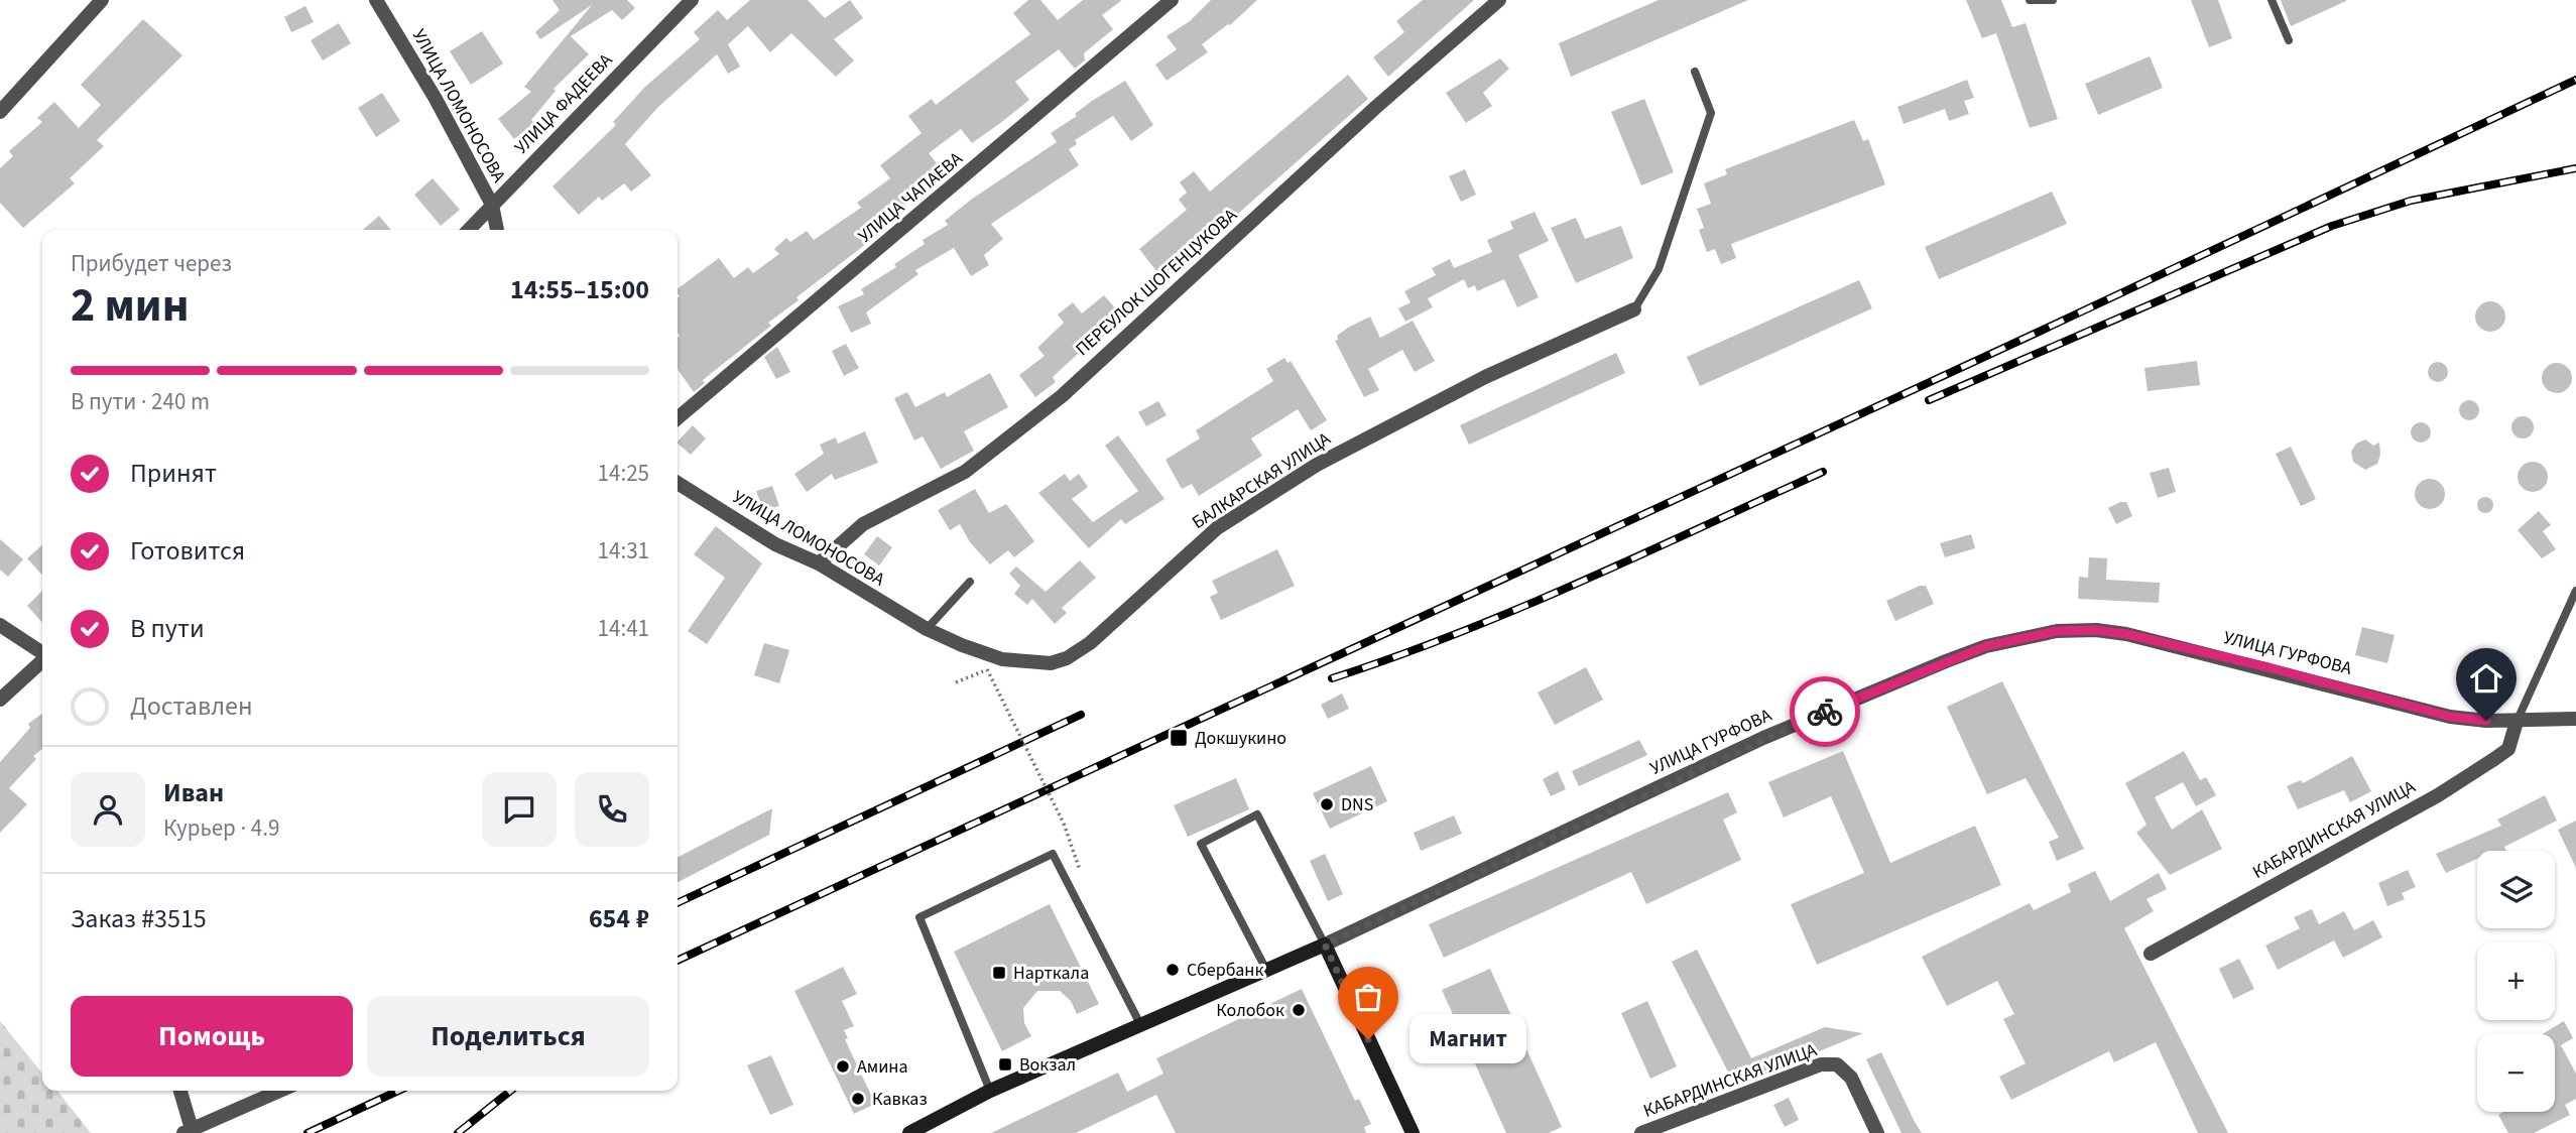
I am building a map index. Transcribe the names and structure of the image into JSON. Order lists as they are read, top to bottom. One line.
{"streets":{"street":["УЛИЦА ФАДЕЕВА","УЛИЦА ЛОМОНОСОВА","УЛИЦА ЧАПАЕВА","ПЕРЕУЛОК ШОГЕНЦУКОВА","БАЛКАРСКАЯ УЛИЦА","УЛИЦА ГУРФОВА","КАБАРДИНСКАЯ УЛИЦА"]},"crossings":[["УЛИЦА ФАДЕЕВА","УЛИЦА ЛОМОНОСОВА"],["УЛИЦА ЛОМОНОСОВА","ПЕРЕУЛОК ШОГЕНЦУКОВА"],["УЛИЦА ЛОМОНОСОВА","БАЛКАРСКАЯ УЛИЦА"],["УЛИЦА ГУРФОВА","КАБАРДИНСКАЯ УЛИЦА"]],"places":{"transit":["Докшукино","Нарткала","Вокзал"],"other":["DNS","Сбербанк","Колобок","Магнит","Амина","Кавказ"]},"page":{"heading":["2 мин","Прибудет через","14:55–15:00"],"panel":["Иван","Курьер · 4.9","Заказ #3515","654 ₽"],"bar":"В пути · 240 m","list":[["Принят","14:25"],["Готовится","14:31"],["В пути","14:41"],"Доставлен"],"map_buttons":["+","−"],"buttons":["Помощь","Поделиться"],"bubble":"Магнит"}}
